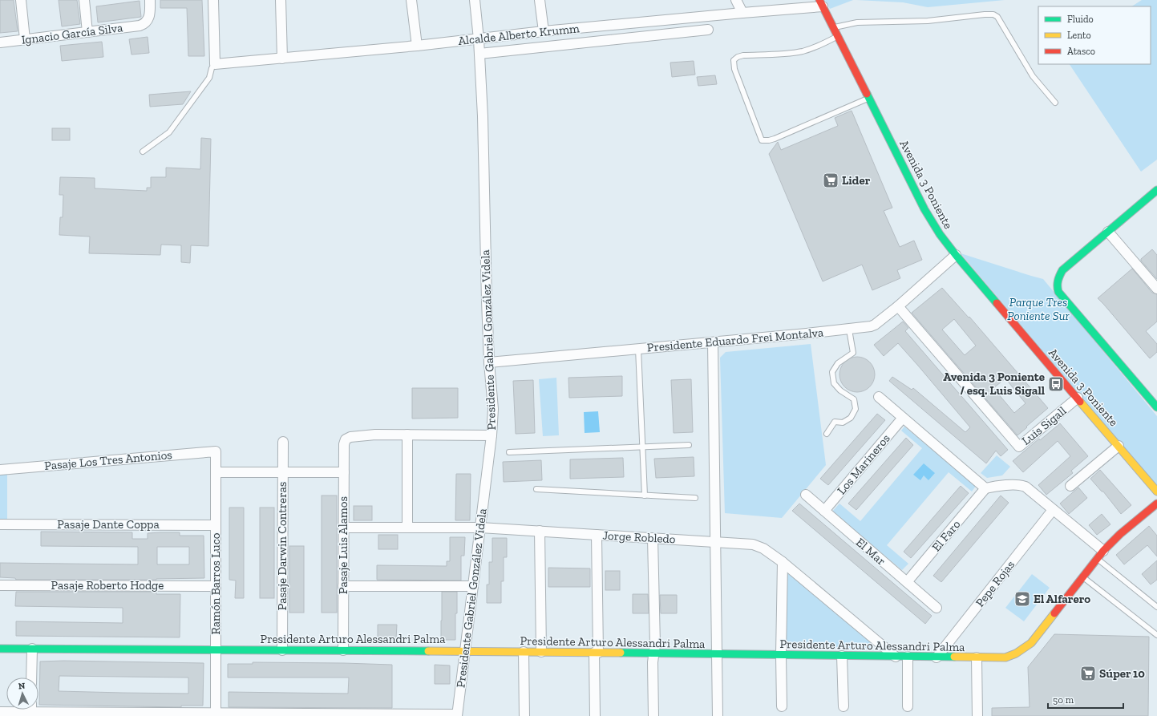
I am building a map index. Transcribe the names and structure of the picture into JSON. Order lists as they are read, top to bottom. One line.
{"streets":{"street":["Ignacio García Silva","Alcalde Alberto Krumm","Avenida 3 Poniente","Presidente Gabriel González Videla","Presidente Eduardo Frei Montalva","Luis Sigall","Pasaje Los Tres Antonios","Los Marineros","Pasaje Dante Coppa","El Faro","Jorge Robledo","Pasaje Luis Alamos","Pasaje Darwin Contreras","El Mar","Ramón Barros Luco","Pepe Rojas","Pasaje Roberto Hodge","Presidente Arturo Alessandri Palma"]},"crossings":[["Alcalde Alberto Krumm","Avenida 3 Poniente"],["Alcalde Alberto Krumm","Presidente Gabriel González Videla"],["Avenida 3 Poniente","Presidente Eduardo Frei Montalva"],["Avenida 3 Poniente","Luis Sigall"],["Presidente Gabriel González Videla","Presidente Eduardo Frei Montalva"],["Presidente Gabriel González Videla","Jorge Robledo"],["Presidente Gabriel González Videla","Presidente Arturo Alessandri Palma"],["Presidente Eduardo Frei Montalva","Luis Sigall"],["Pasaje Los Tres Antonios","Ramón Barros Luco"],["Los Marineros","El Mar"],["Pasaje Dante Coppa","Ramón Barros Luco"],["El Faro","El Mar"],["Jorge Robledo","Pasaje Luis Alamos"],["Jorge Robledo","Presidente Arturo Alessandri Palma"],["Pasaje Luis Alamos","Presidente Arturo Alessandri Palma"],["Pasaje Darwin Contreras","Presidente Arturo Alessandri Palma"],["Ramón Barros Luco","Pasaje Roberto Hodge"],["Ramón Barros Luco","Presidente Arturo Alessandri Palma"],["Pepe Rojas","Presidente Arturo Alessandri Palma"]],"parks":["Parque Tres Poniente Sur"],"places":{"supermarket":["Lider","Súper 10"],"bus stop":["Avenida 3 Poniente / esq. Luis Sigall"],"school or university":["El Alfarero"]},"legend":["Fluido","Lento","Atasco"],"scale_bar":"50 m","north":"top"}
